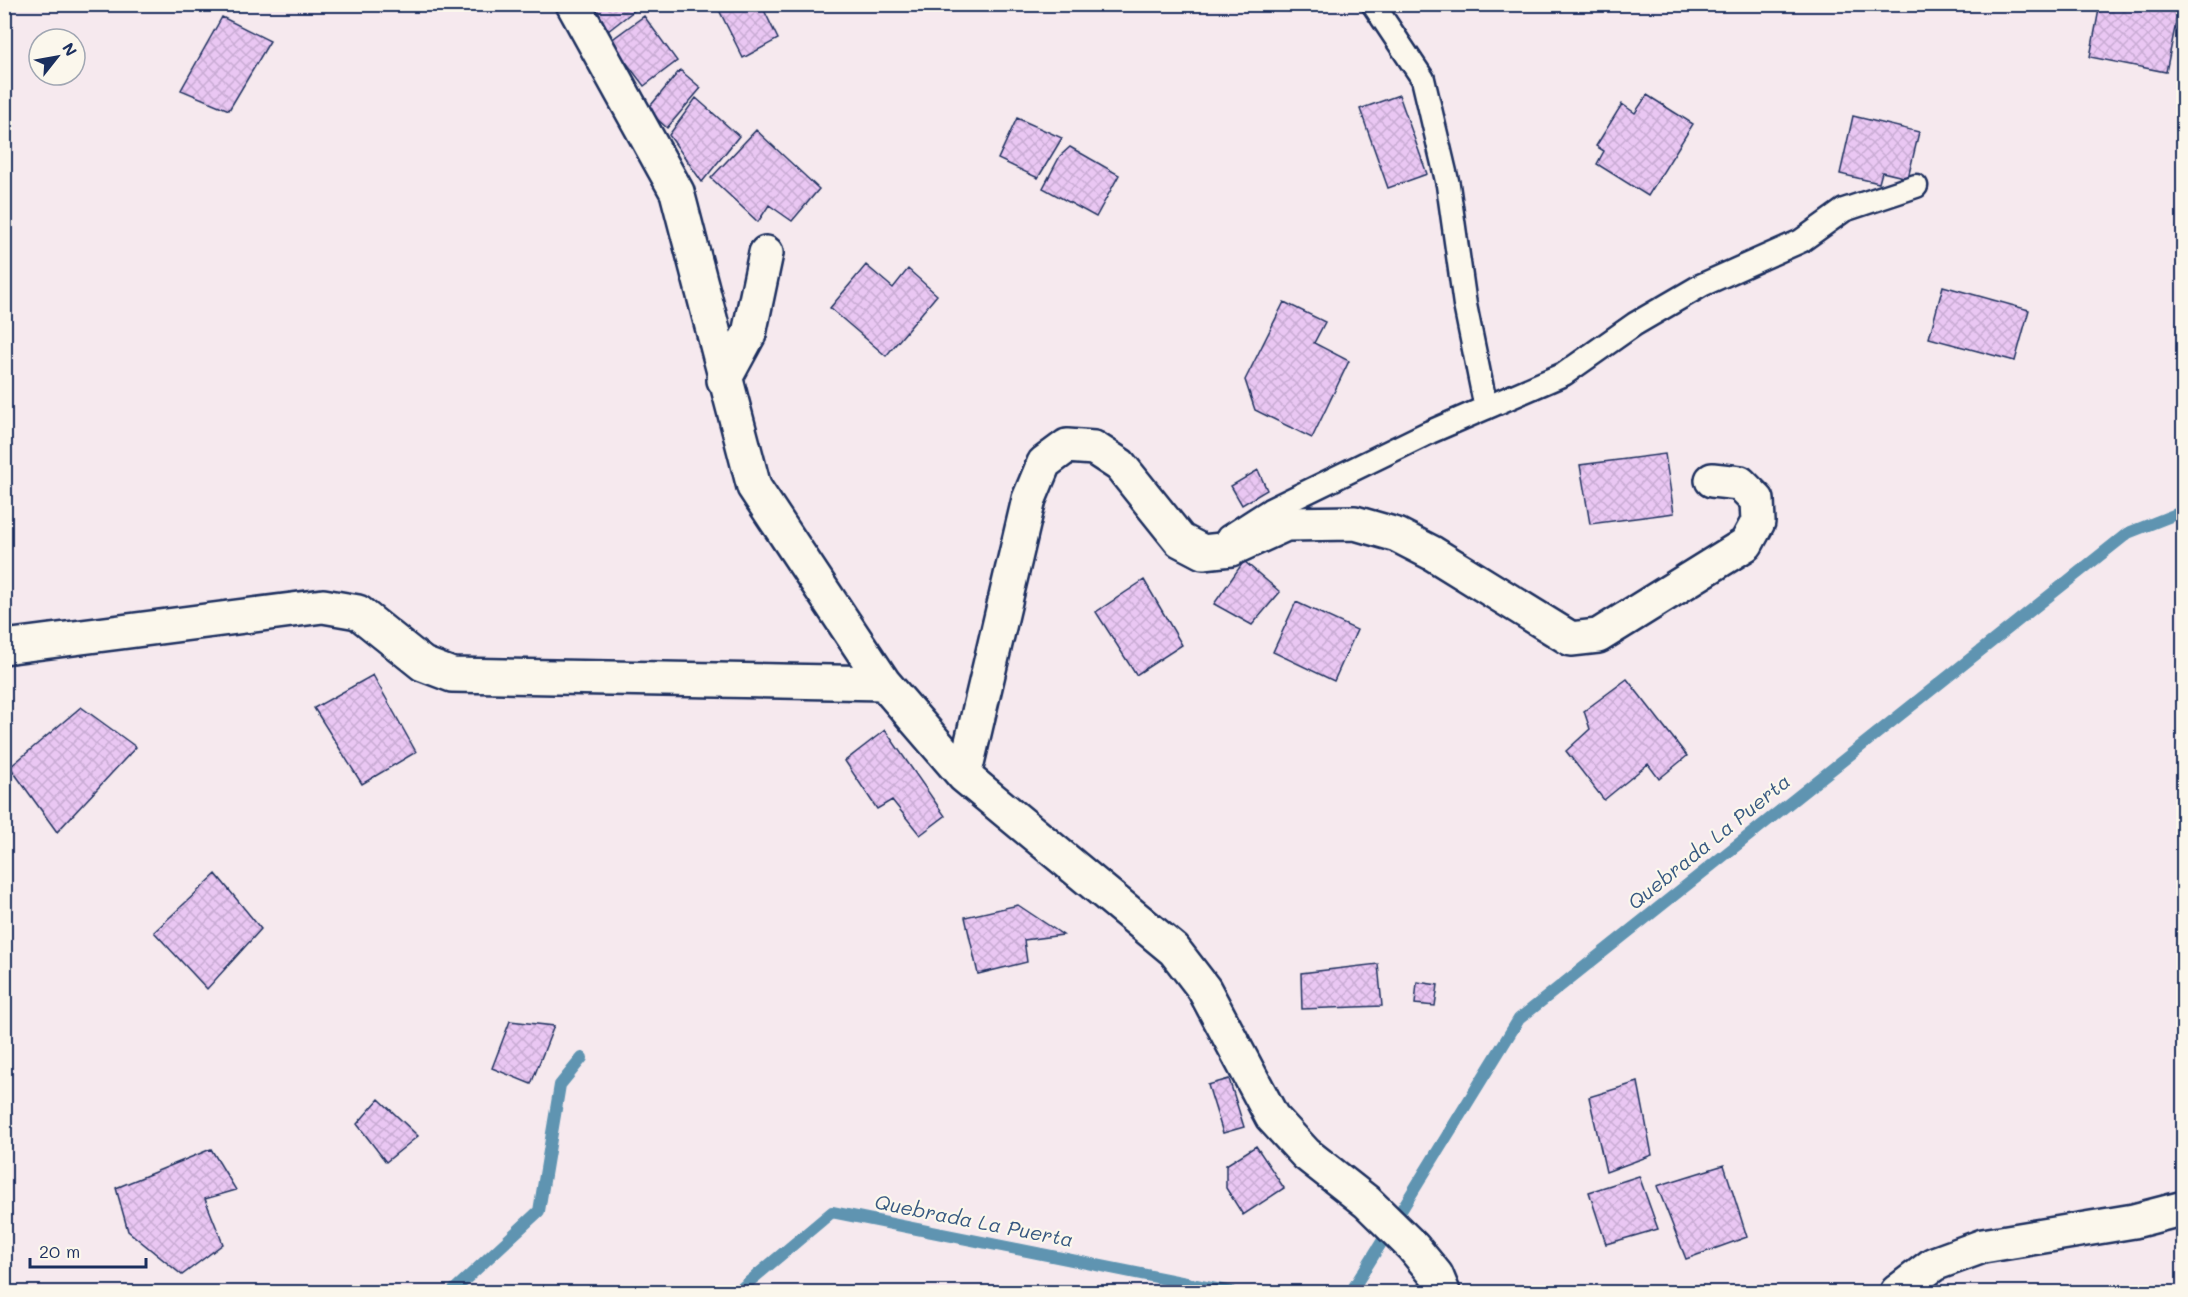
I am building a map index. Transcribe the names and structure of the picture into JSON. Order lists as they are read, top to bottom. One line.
{"water":["Quebrada La Puerta"],"scale_bar":"20 m","north":"top right"}
